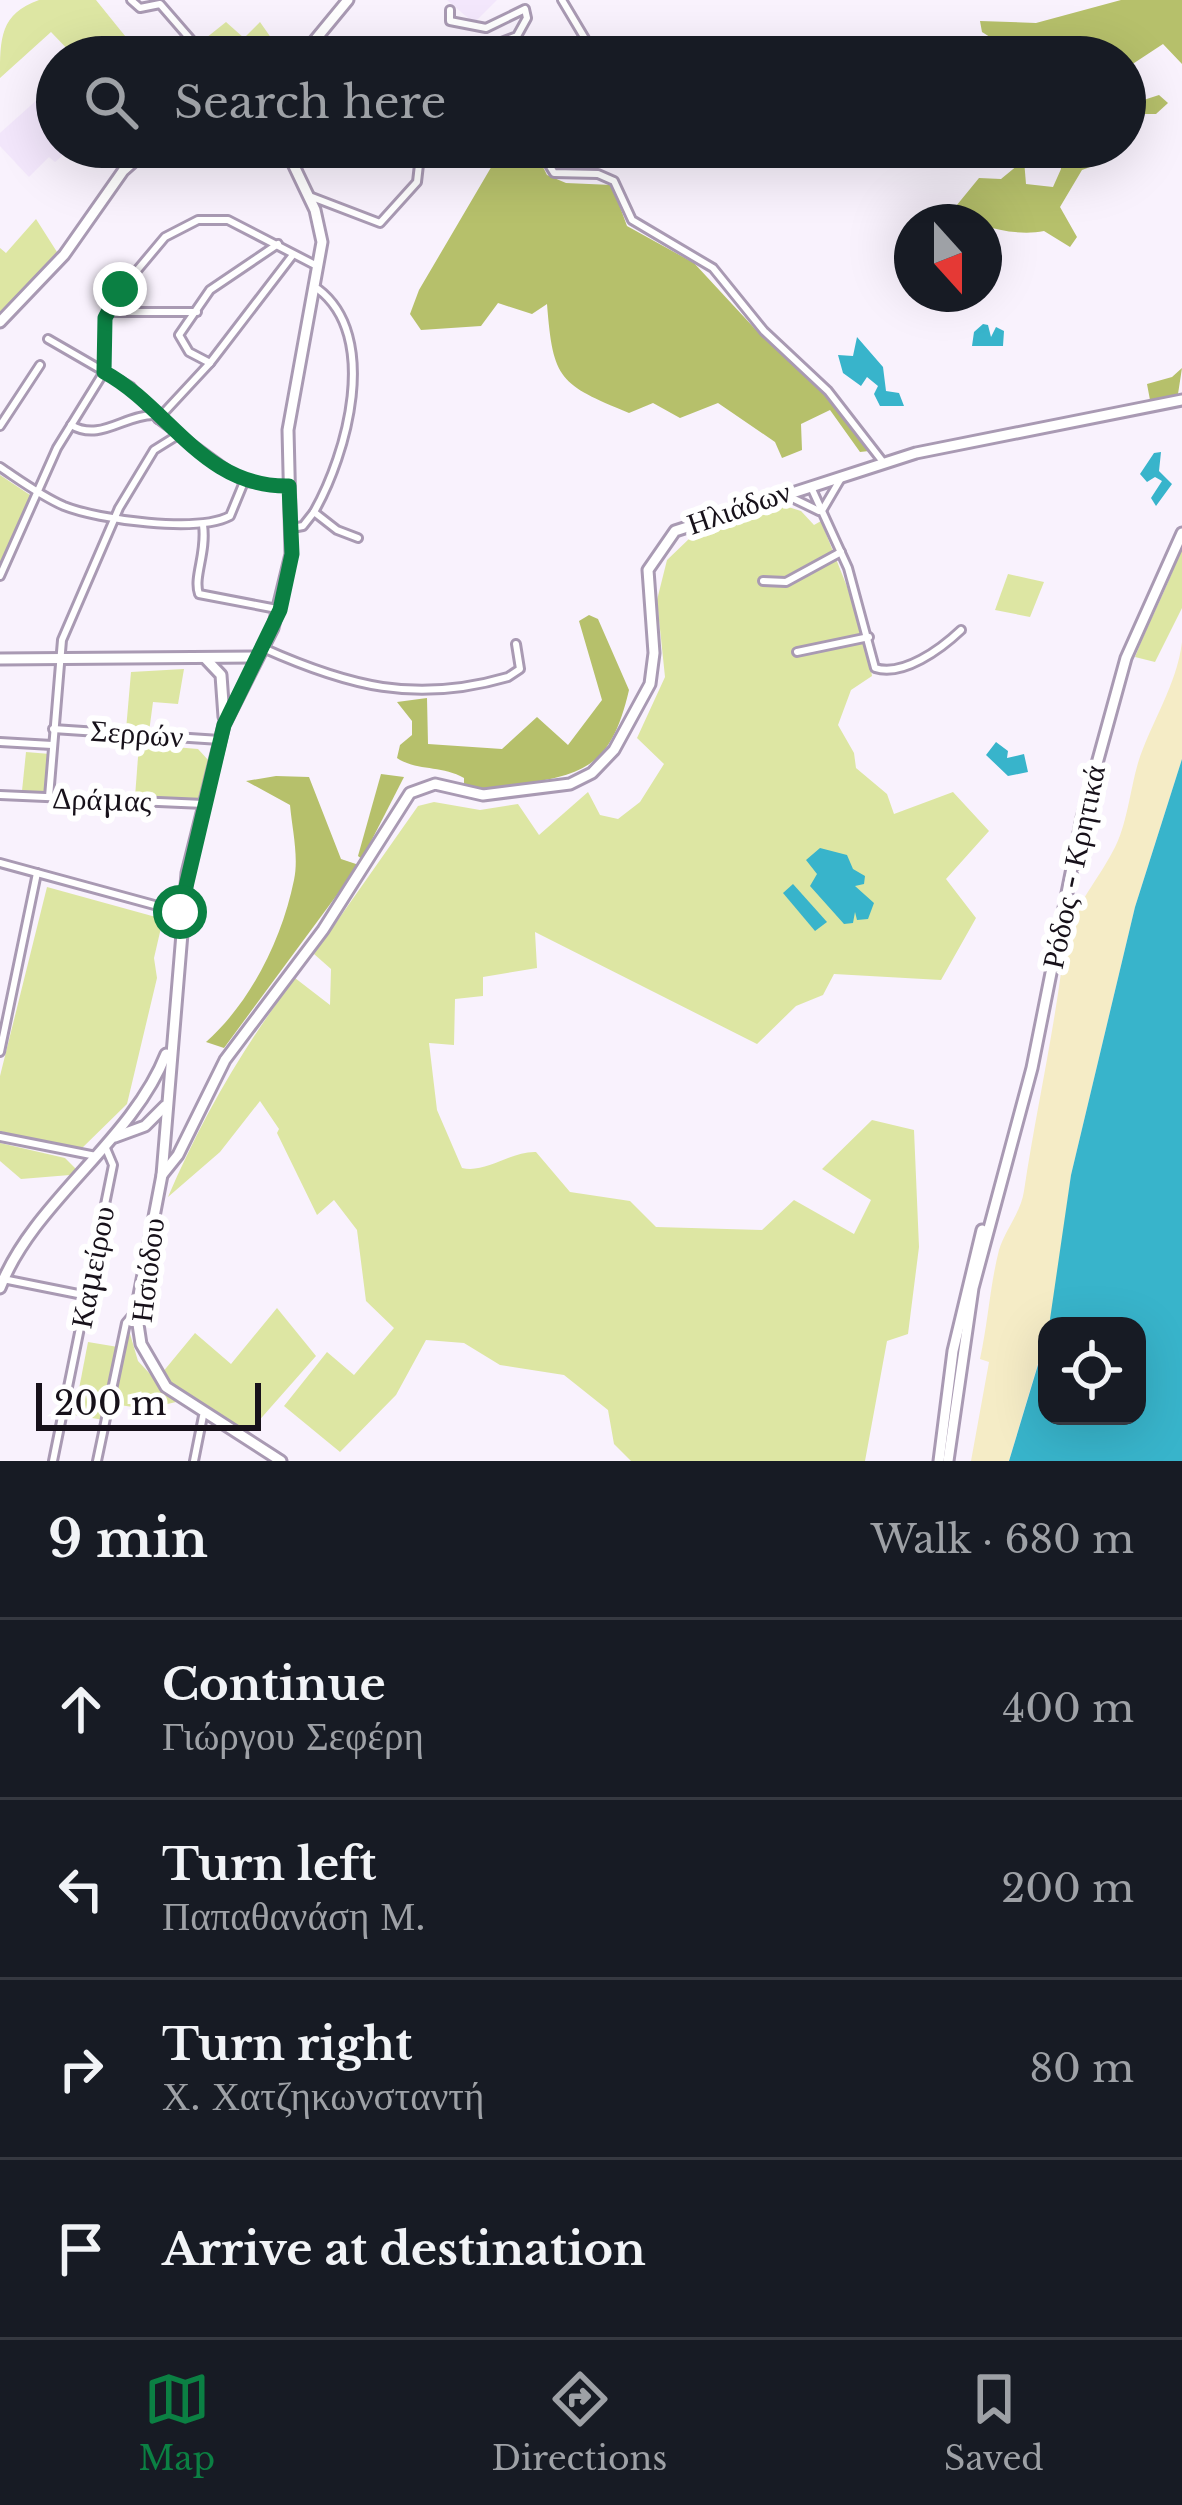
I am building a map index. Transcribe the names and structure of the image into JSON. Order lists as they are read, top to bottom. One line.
{"streets":{"main road":["Ηλιάδων","Ρόδος - Κρητικά","Ησιόδου"],"street":["Σερρών","Δράμας","Καμείρου"]},"crossings":[["Ηλιάδων","Ησιόδου"],["Σερρών","Ησιόδου"],["Δράμας","Ησιόδου"]],"scale_bar":"200 m","north":"bottom","page":{"search":"Search here","scale":"200 m","heading":["9 min","Walk · 680 m"],"list":[["Continue","Γιώργου Σεφέρη","400 m"],["Turn left","Παπαθανάση Μ.","200 m"],["Turn right","Χ. Χατζηκωνσταντή","80 m"],"Arrive at destination"],"nav":["Map","Directions","Saved"]}}
